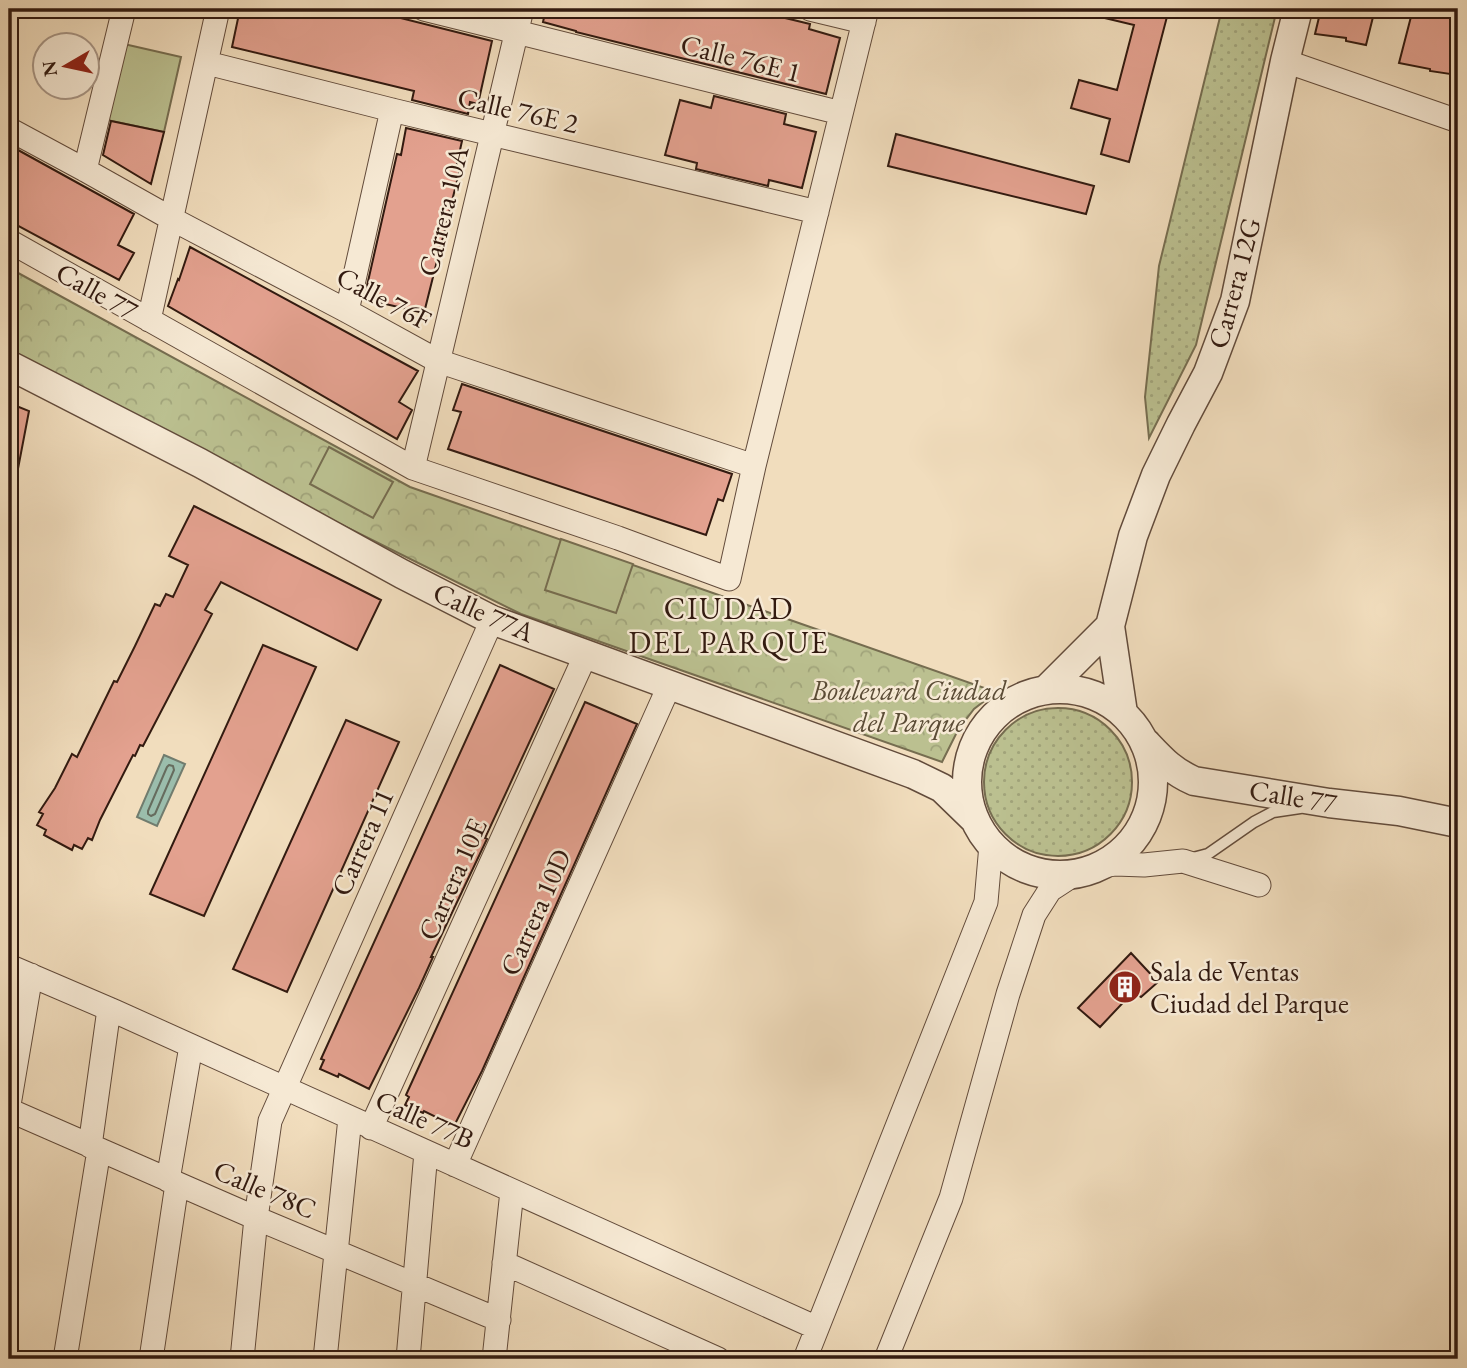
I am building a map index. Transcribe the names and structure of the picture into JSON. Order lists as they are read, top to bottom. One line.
{"streets":{"street":["Calle 76E 1","Calle 76E 2","Carrera 10A","Carrera 12G","Calle 77","Calle 76F","Calle 77A","Carrera 11","Carrera 10E","Carrera 10D","Calle 77B","Calle 78C"]},"crossings":[["Calle 76E 1","Carrera 10A"],["Calle 76E 2","Carrera 10A"],["Carrera 10A","Calle 77"],["Carrera 10A","Calle 76F"],["Carrera 12G","Calle 77"],["Carrera 12G","Calle 77A"],["Calle 77","Calle 76F"],["Calle 77","Calle 77A"],["Calle 77A","Carrera 11"],["Calle 77A","Carrera 10E"],["Calle 77A","Carrera 10D"],["Carrera 11","Calle 77B"],["Carrera 11","Calle 78C"],["Carrera 10E","Calle 77B"],["Carrera 10D","Calle 77B"]],"districts":["CIUDAD DEL PARQUE"],"parks":["Boulevard Ciudad del Parque"],"places":{"building":["Sala de Ventas Ciudad del Parque"]},"north":"left"}
